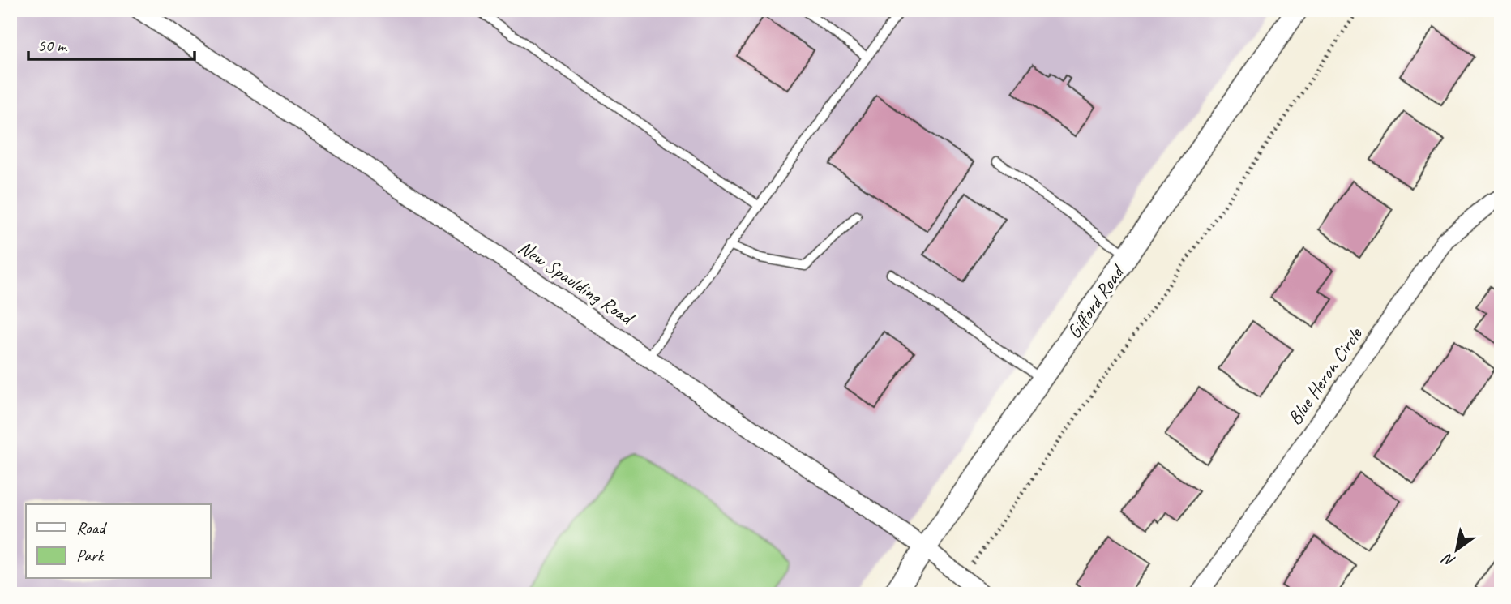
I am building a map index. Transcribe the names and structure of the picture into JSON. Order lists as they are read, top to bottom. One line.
{"streets":{"street":["New Spaulding Road","Gifford Road","Blue Heron Circle"]},"crossings":[["New Spaulding Road","Gifford Road"]],"legend":["Road","Park"],"scale_bar":"50 m","north":"bottom left"}
